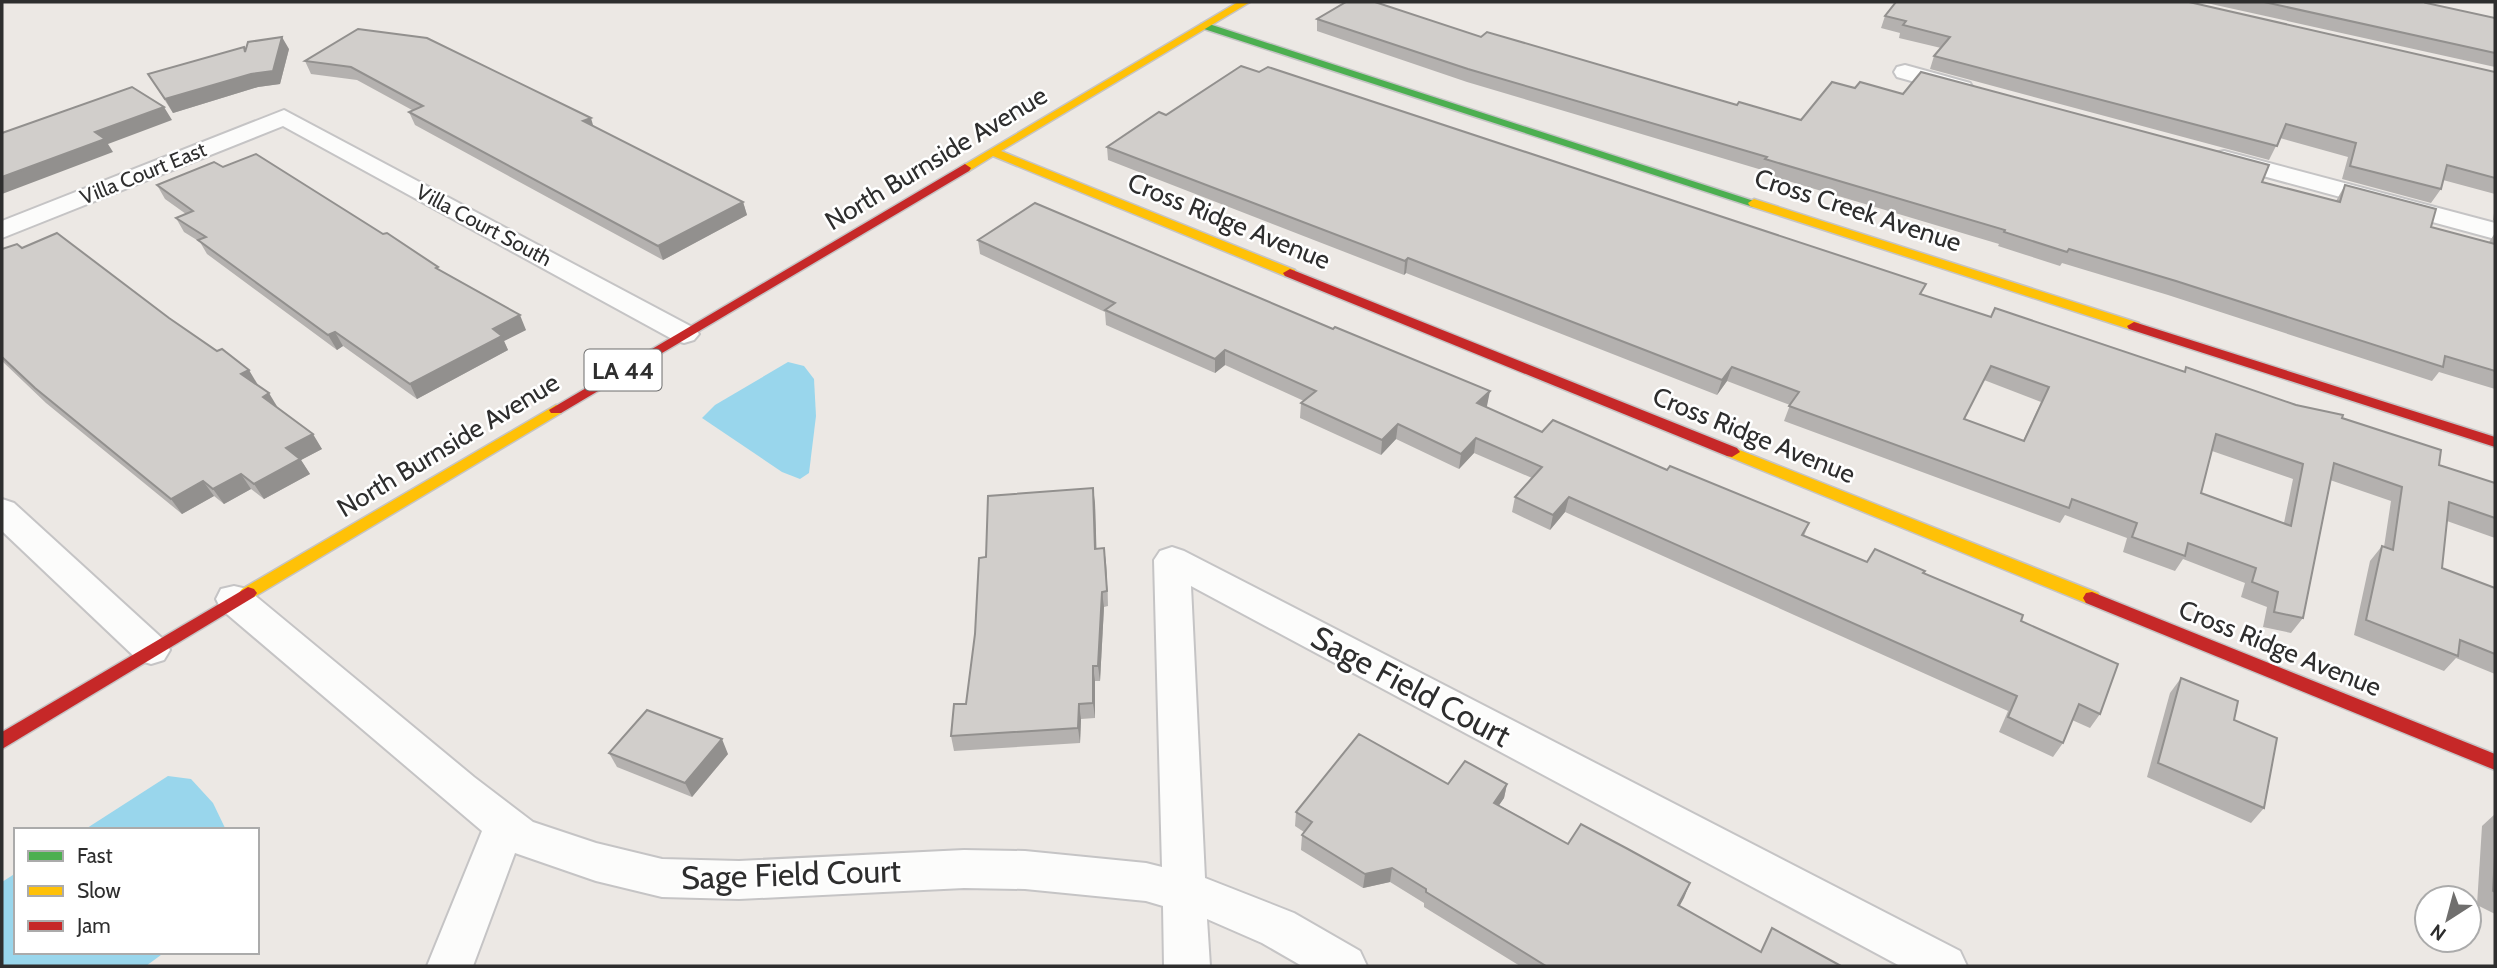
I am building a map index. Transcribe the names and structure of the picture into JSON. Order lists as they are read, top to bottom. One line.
{"streets":{"street":["North Burnside Avenue","Villa Court East","Cross Creek Avenue","Cross Ridge Avenue","Villa Court South","LA 44","Sage Field Court"]},"crossings":[["North Burnside Avenue","Cross Creek Avenue"],["North Burnside Avenue","Cross Ridge Avenue"],["North Burnside Avenue","Villa Court South"],["North Burnside Avenue","Sage Field Court"],["Villa Court East","Villa Court South"]],"legend":["Fast","Slow","Jam"],"north":"bottom left"}
